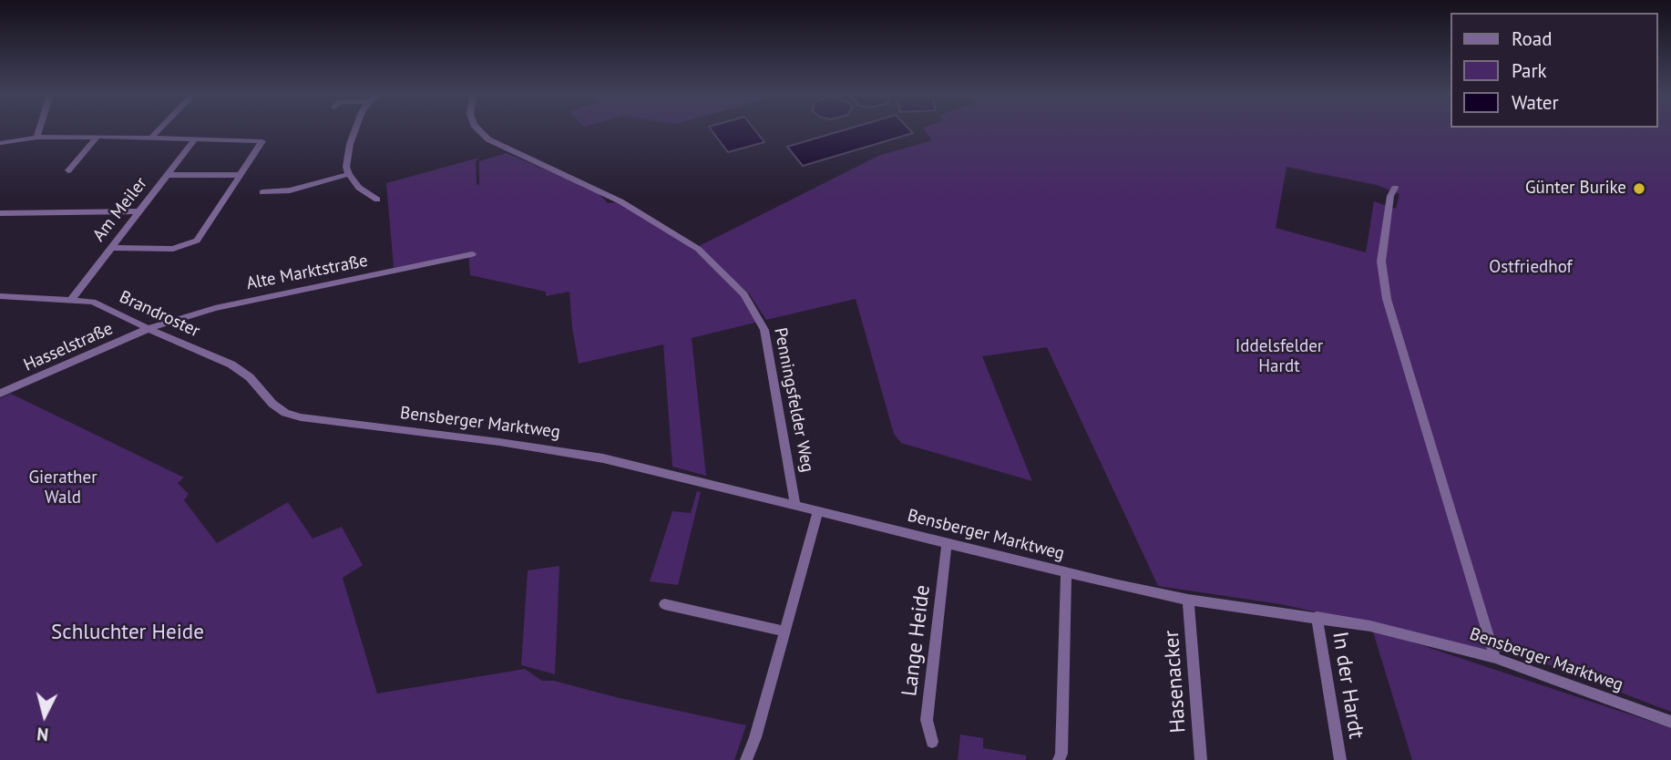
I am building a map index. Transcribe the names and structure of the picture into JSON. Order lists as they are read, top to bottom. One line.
{"streets":{"street":["Am Meiler","Alte Marktstraße","Brandroster","Hasselstraße","Penningsfelder Weg","Bensberger Marktweg","Lange Heide","Hasenacker","In der Hardt"]},"crossings":[["Am Meiler","Brandroster"],["Alte Marktstraße","Brandroster"],["Alte Marktstraße","Hasselstraße"],["Brandroster","Hasselstraße"],["Brandroster","Bensberger Marktweg"],["Penningsfelder Weg","Bensberger Marktweg"],["Bensberger Marktweg","Lange Heide"],["Bensberger Marktweg","Hasenacker"],["Bensberger Marktweg","In der Hardt"]],"parks":["Ostfriedhof","Iddelsfelder Hardt","Gierather Wald","Schluchter Heide"],"places":["Günter Burike"],"legend":["Road","Park","Water"],"north":"bottom"}
